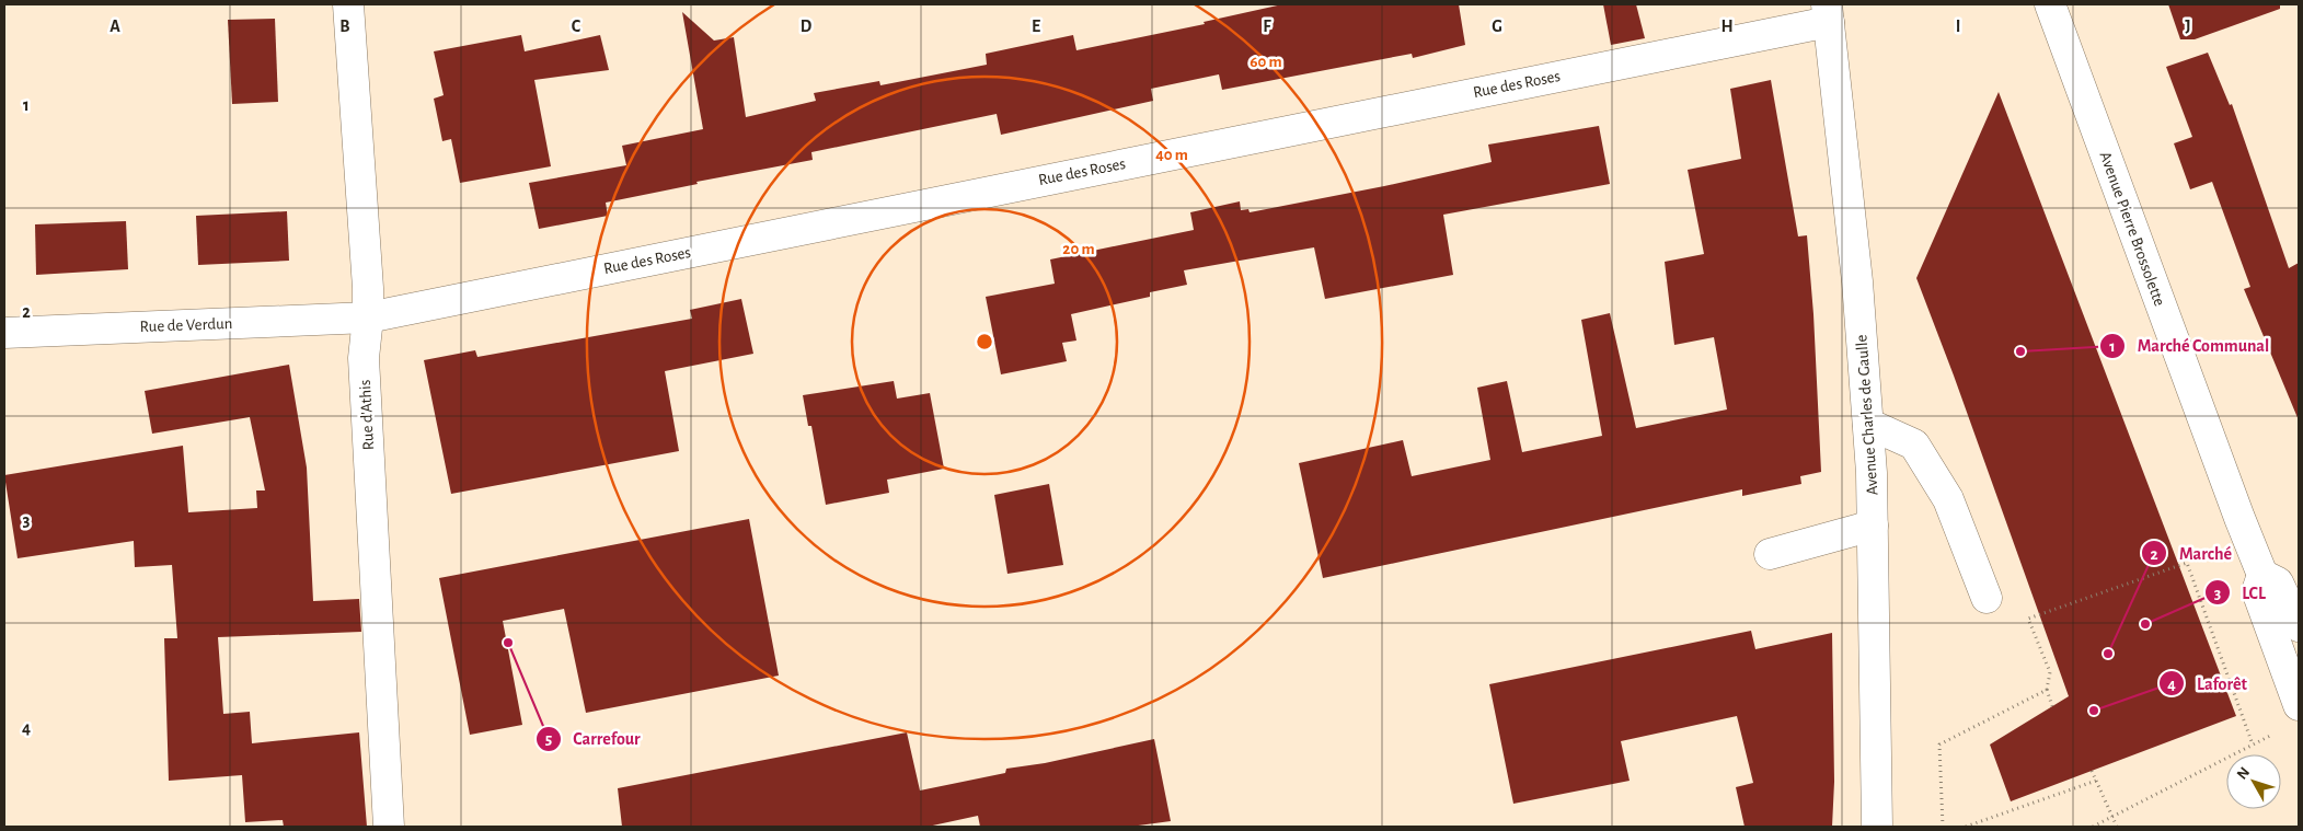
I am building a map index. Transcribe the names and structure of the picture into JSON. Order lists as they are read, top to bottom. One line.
{"streets":{"street":["Rue des Roses","Avenue Pierre Brossolette","Rue de Verdun","Rue d'Athis","Avenue Charles de Gaulle"]},"crossings":[["Rue des Roses","Rue de Verdun"],["Rue des Roses","Rue d'Athis"],["Rue des Roses","Avenue Charles de Gaulle"],["Rue de Verdun","Rue d'Athis"]],"places":["Marché Communal","LCL","Carrefour","Marché","Laforêt"],"north":"top left","grid":{"columns":["A","B","C","D","E","F","G","H","I","J"],"rows":["1","2","3","4"]},"rings":["60 m","40 m","20 m"]}
